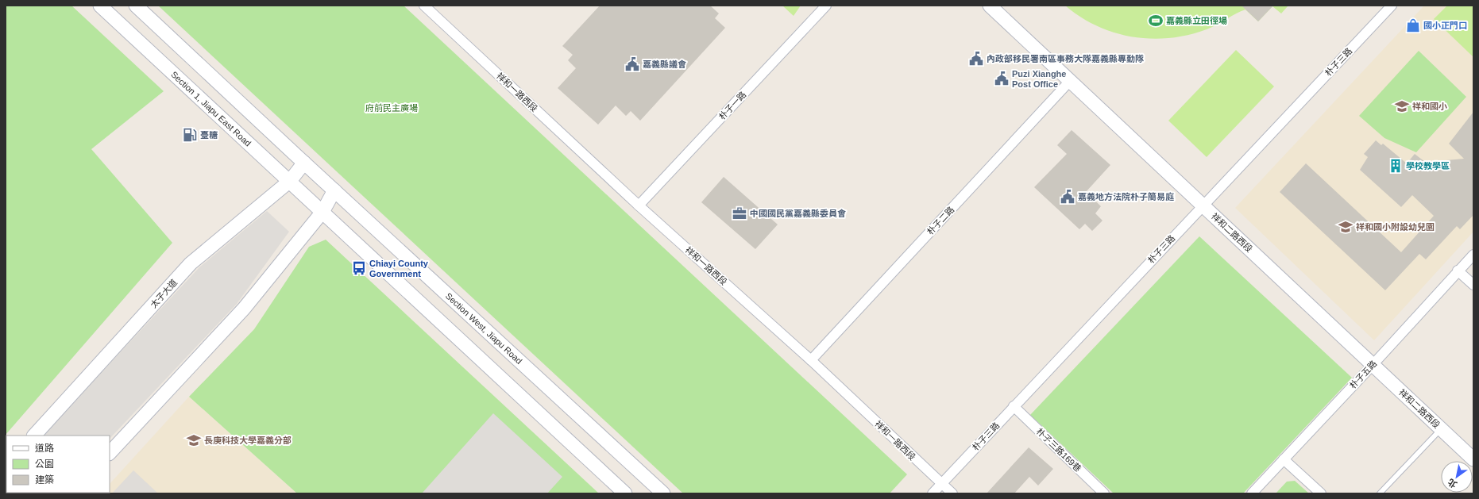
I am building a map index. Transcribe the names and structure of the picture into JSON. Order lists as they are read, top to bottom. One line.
{"streets":{"main road":["Section 1, Jiapu East Road","祥和二路西段","太子大道","Section West, Jiapu Road"],"street":["朴子三路","祥和一路西段","朴子一路","朴子二路","朴子五路","朴子三路169巷"]},"crossings":[["朴子三路","祥和一路西段"],["朴子三路","祥和二路西段"],["朴子三路","朴子三路169巷"],["祥和一路西段","朴子一路"],["祥和一路西段","朴子二路"],["Section 1, Jiapu East Road","太子大道"],["朴子二路","祥和二路西段"],["祥和二路西段","朴子五路"],["太子大道","Section West, Jiapu Road"]],"parks":["府前民主廣場"],"places":{"sports":["嘉義縣立田徑場"],"shop":["國小正門口"],"public building":["內政部移民署南區事務大隊嘉義縣專勤隊","嘉義縣議會","Puzi Xianghe Post Office","嘉義地方法院朴子簡易庭"],"school or university":["祥和國小","祥和國小附設幼兒園","長庚科技大學嘉義分部"],"fuel station":["臺糖"],"building":["學校教學區"],"office":["中國國民黨嘉義縣委員會"],"bus stop":["Chiayi County Government"]},"legend":["道路","公園","建築"],"north":"bottom left"}
